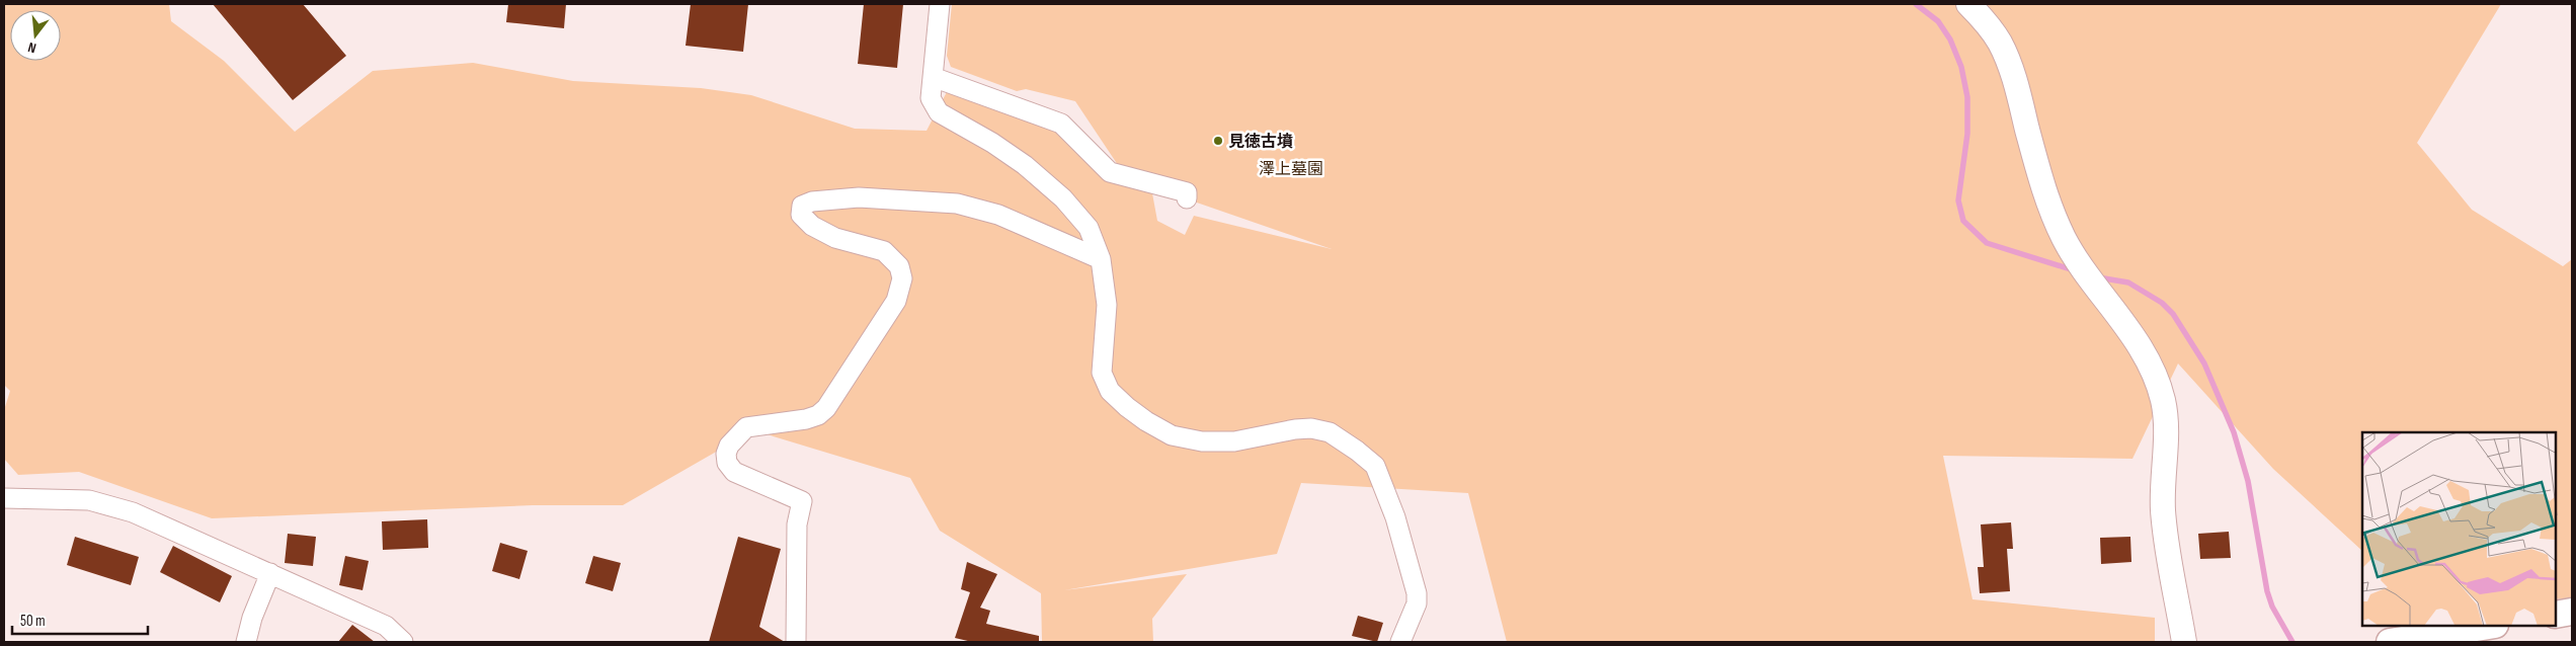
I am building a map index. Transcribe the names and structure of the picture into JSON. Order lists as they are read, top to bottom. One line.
{"parks":["澤上墓園"],"places":["見徳古墳"],"scale_bar":"50 m","north":"bottom"}
